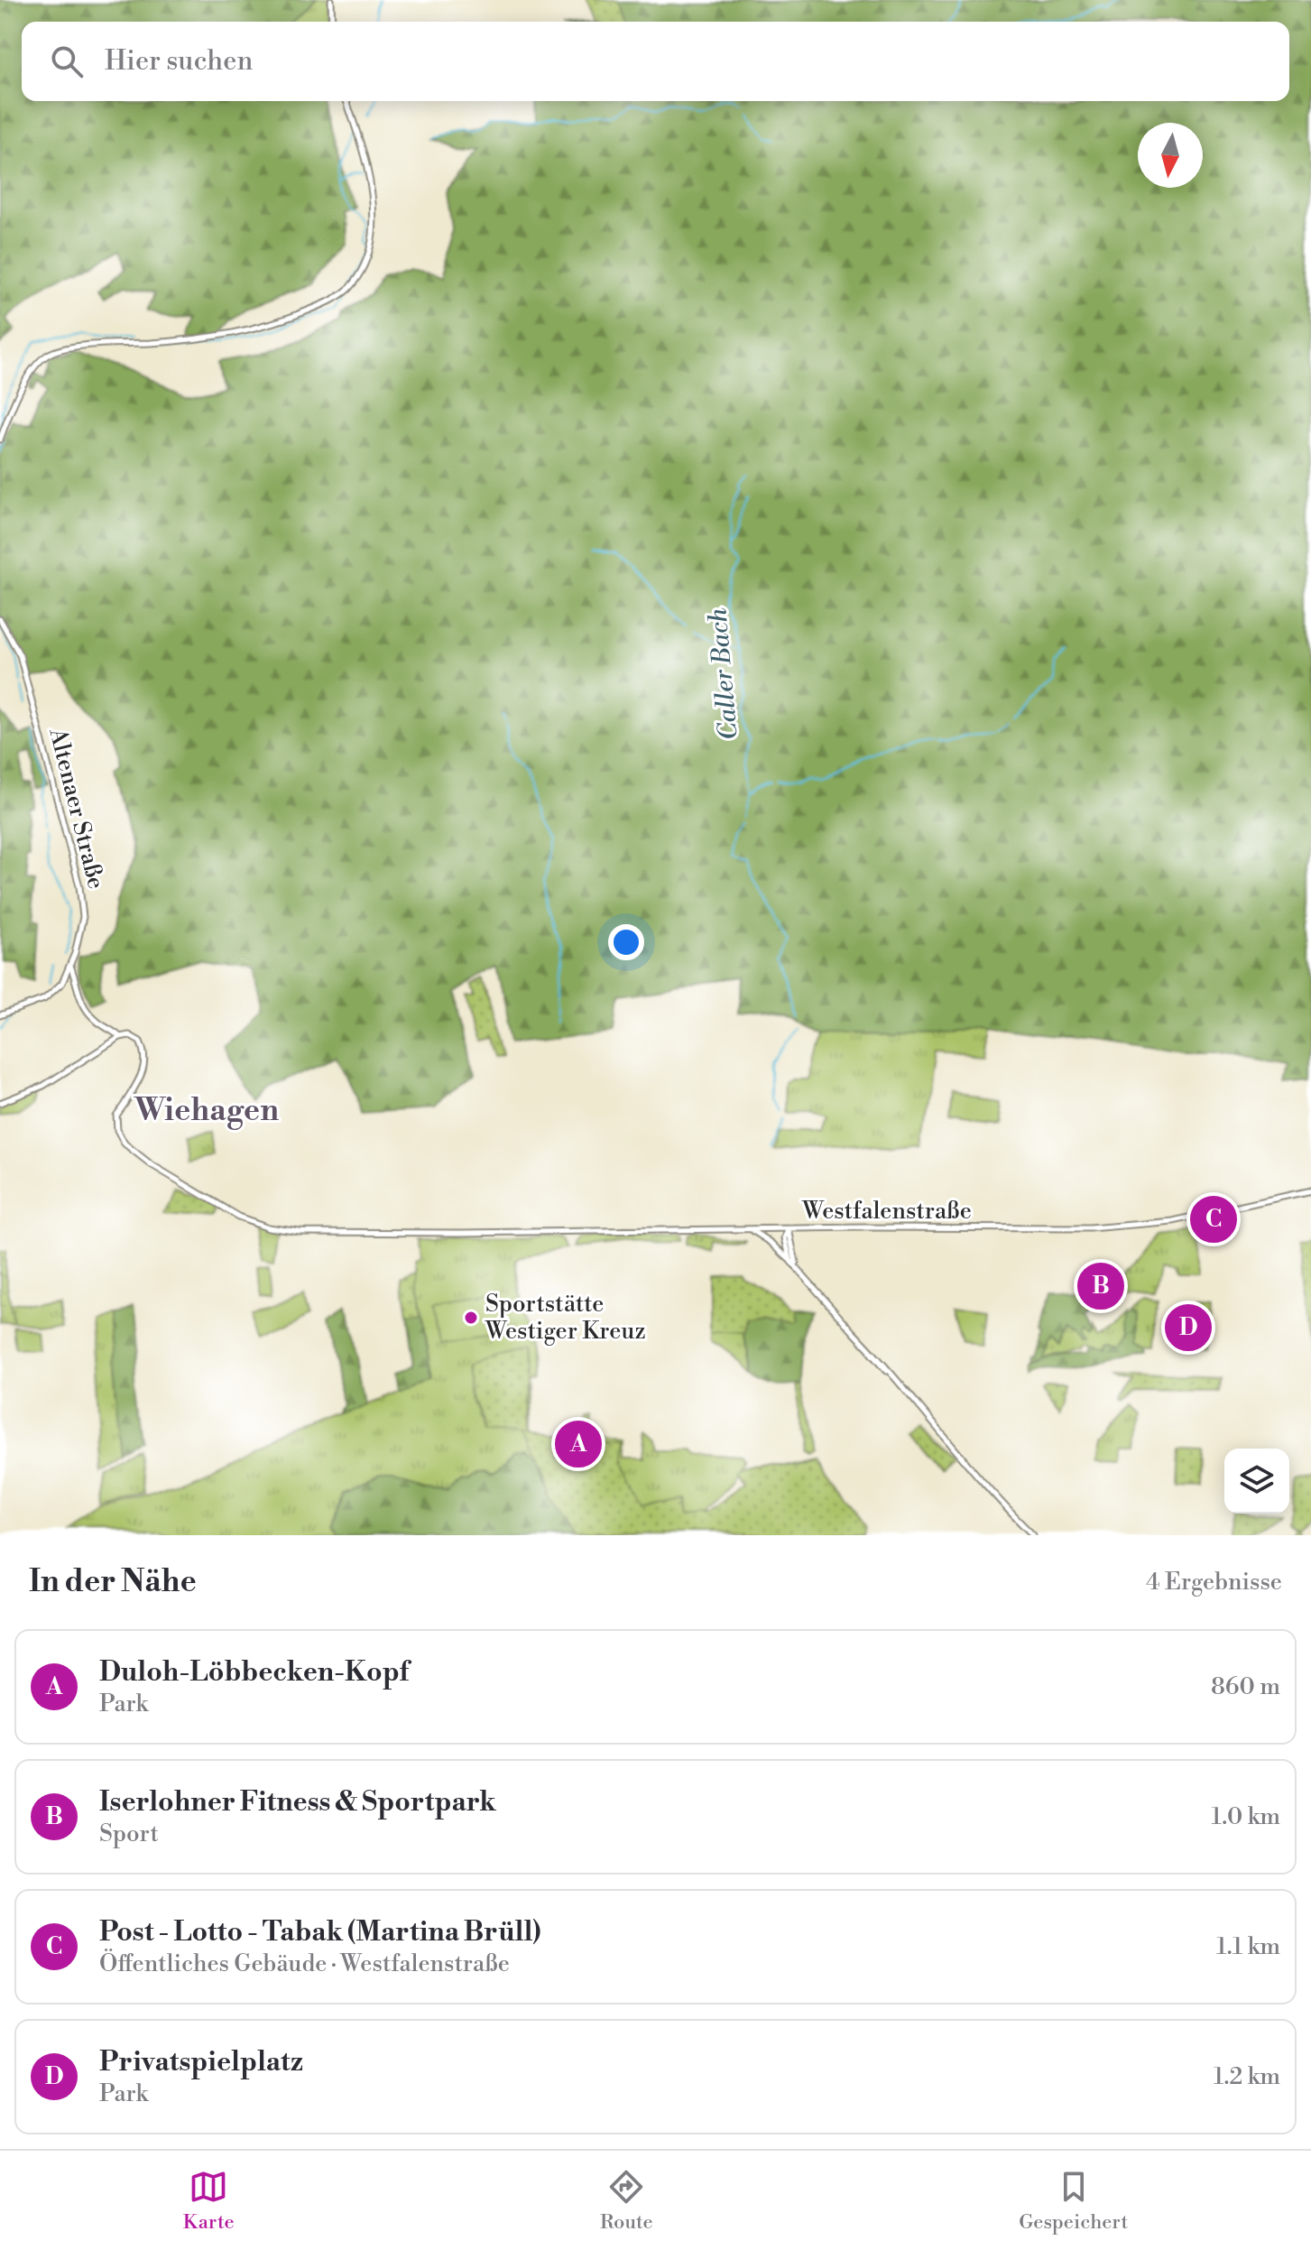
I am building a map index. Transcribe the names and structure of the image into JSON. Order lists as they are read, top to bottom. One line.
{"streets":{"main road":["Altenaer Straße","Westfalenstraße"]},"districts":["Wiehagen"],"water":["Caller Bach"],"places":["Sportstätte Westiger Kreuz"],"north":"bottom","page":{"search":"Hier suchen","pins":["C","B","D","A"],"heading":["In der Nähe","4 Ergebnisse"],"list":[{"mark":"A","name":"Duloh-Löbbecken-Kopf","note":"Park","value":"860 m"},{"mark":"B","name":"Iserlohner Fitness & Sportpark","note":"Sport","value":"1.0 km"},{"mark":"C","name":"Post - Lotto - Tabak (Martina Brüll)","note":"Öffentliches Gebäude · Westfalenstraße","value":"1.1 km"},{"mark":"D","name":"Privatspielplatz","note":"Park","value":"1.2 km"}],"nav":["Karte","Route","Gespeichert"]}}
